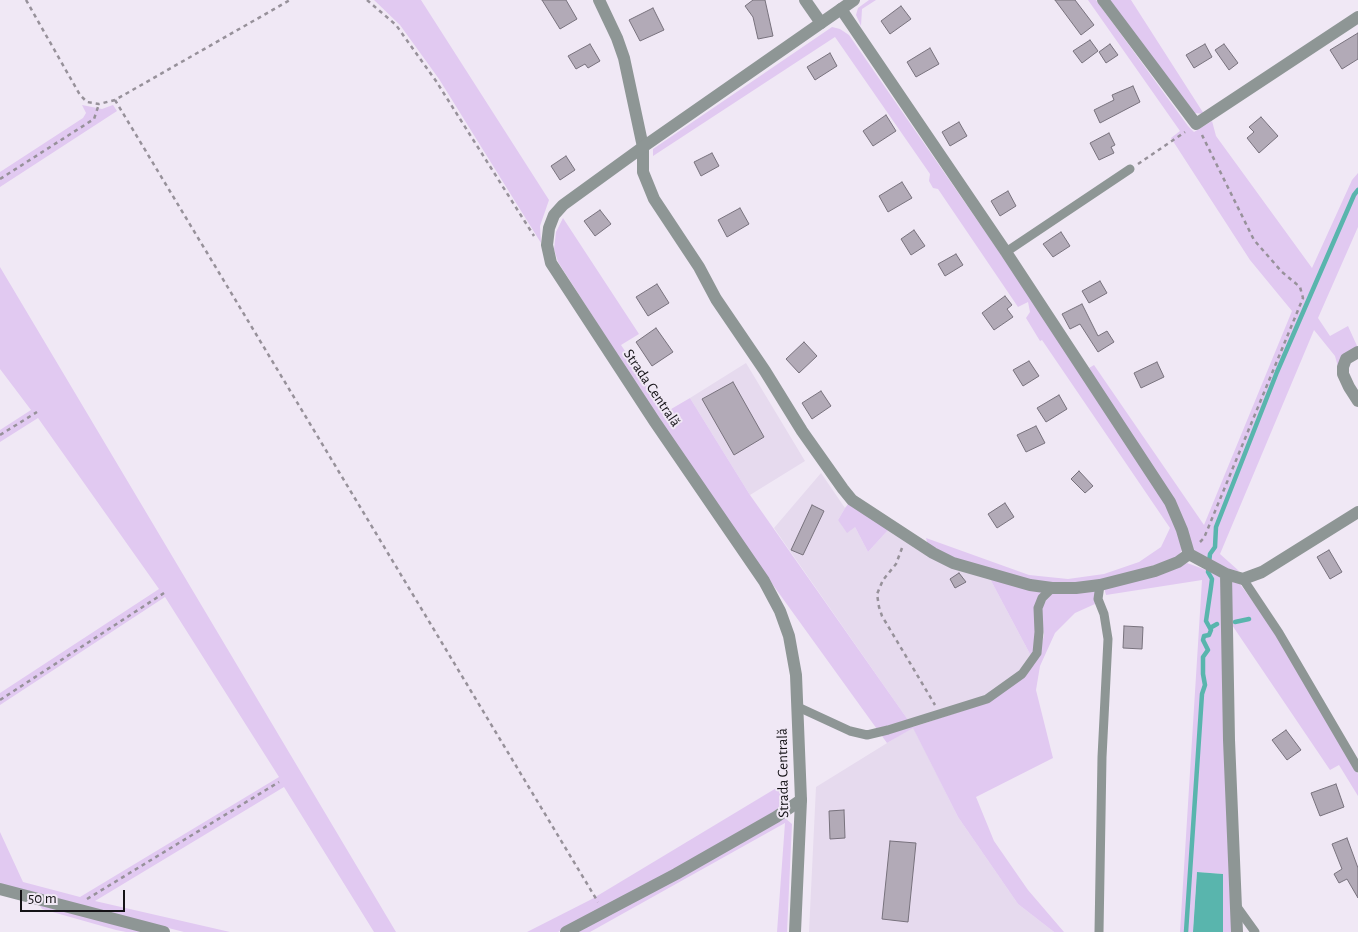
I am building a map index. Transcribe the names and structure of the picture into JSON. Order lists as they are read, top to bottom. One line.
{"streets":{"street":["Strada Centrală"]},"scale_bar":"50 m"}
